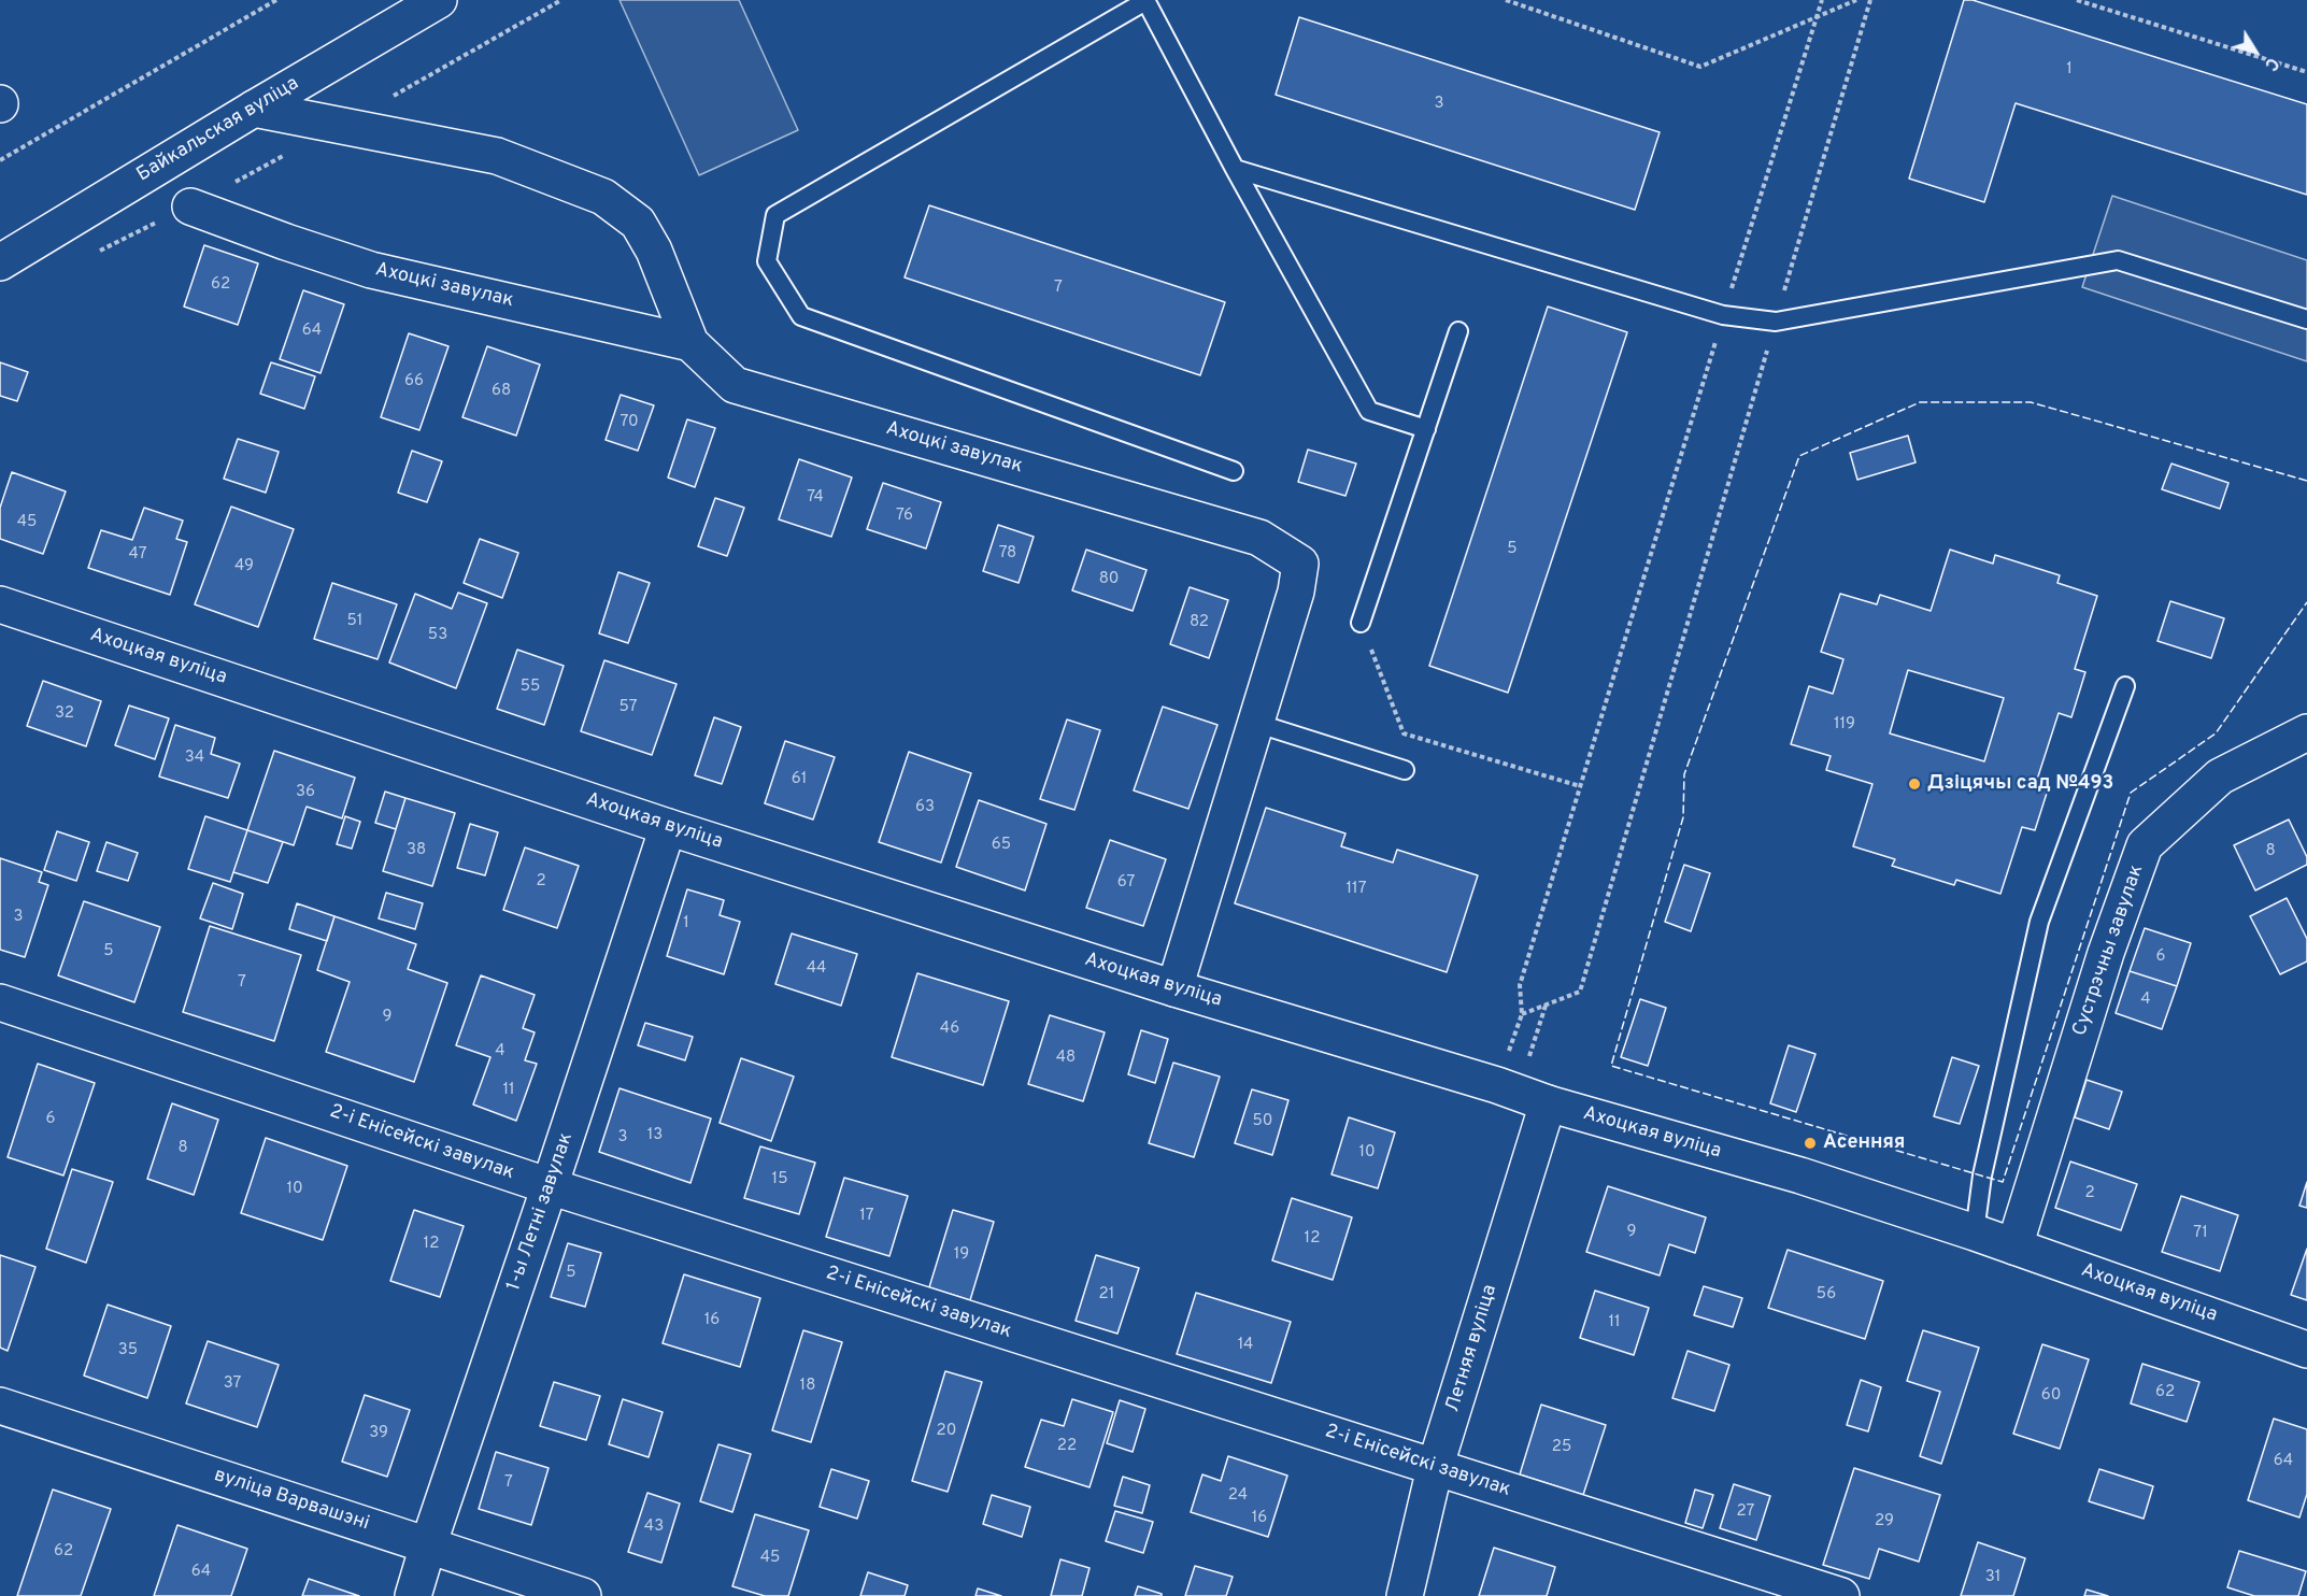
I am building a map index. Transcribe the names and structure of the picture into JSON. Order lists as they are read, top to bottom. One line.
{"streets":{"street":["Байкальская вуліца","Ахоцкі завулак","Ахоцкая вуліца","Сустрэчны завулак","2-і Енісейскі завулак","1-ы Летні завулак","Летняя вуліца","вуліца Варвашэні"]},"crossings":[["Ахоцкі завулак","Ахоцкая вуліца"],["Ахоцкая вуліца","Сустрэчны завулак"],["Ахоцкая вуліца","1-ы Летні завулак"],["Ахоцкая вуліца","Летняя вуліца"],["2-і Енісейскі завулак","1-ы Летні завулак"],["2-і Енісейскі завулак","Летняя вуліца"],["1-ы Летні завулак","вуліца Варвашэні"]],"places":["Дзіцячы сад №493","Асенняя"],"house_numbers":["1","3","62","7","64","66","68","70","74","76","45","5","78","47","49","80","51","82","53","55","57","32","119","34","61","36","63","65","38","8","2","67","117","3","1","5","6","44","7","4","9","46","4","48","11","6","50","13","3","8","10","15","10","2","17","9","71","12","12","19","5","21","56","16","11","14","35","37","18","62","60","20","39","22","25","64","7","24","27","16","29","43","62","45","64","31"],"north":"bottom right"}
